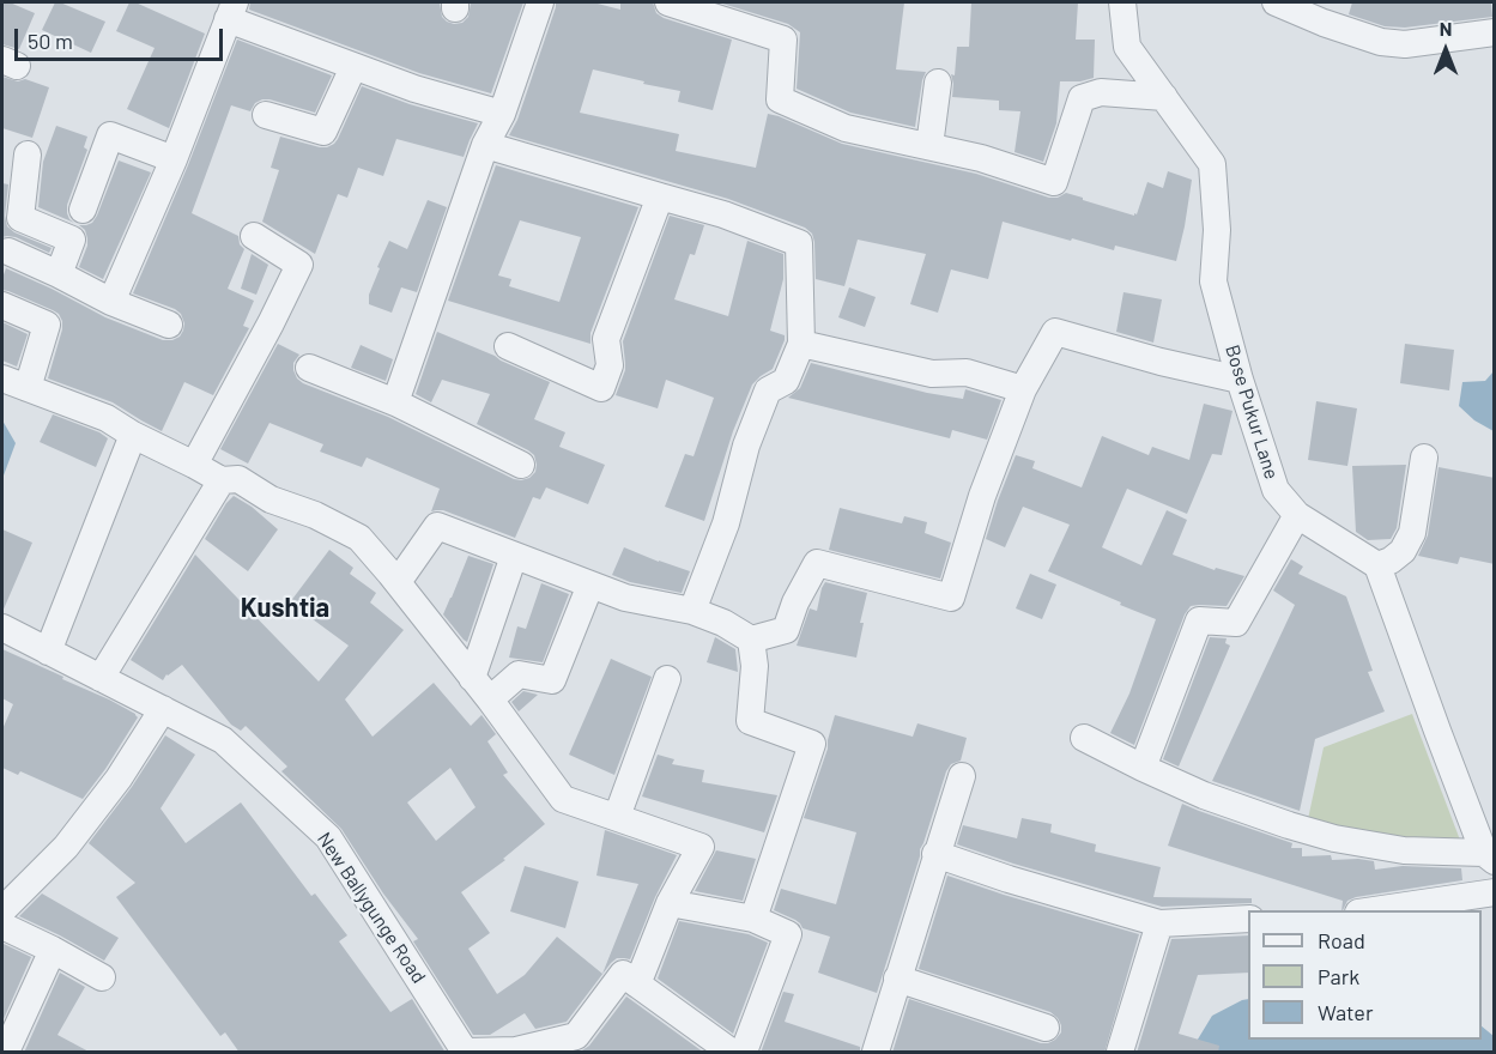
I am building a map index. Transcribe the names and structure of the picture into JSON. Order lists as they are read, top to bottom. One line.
{"streets":{"street":["Bose Pukur Lane","New Ballygunge Road"]},"districts":["Kushtia"],"legend":["Road","Park","Water"],"scale_bar":"50 m","north":"top"}
